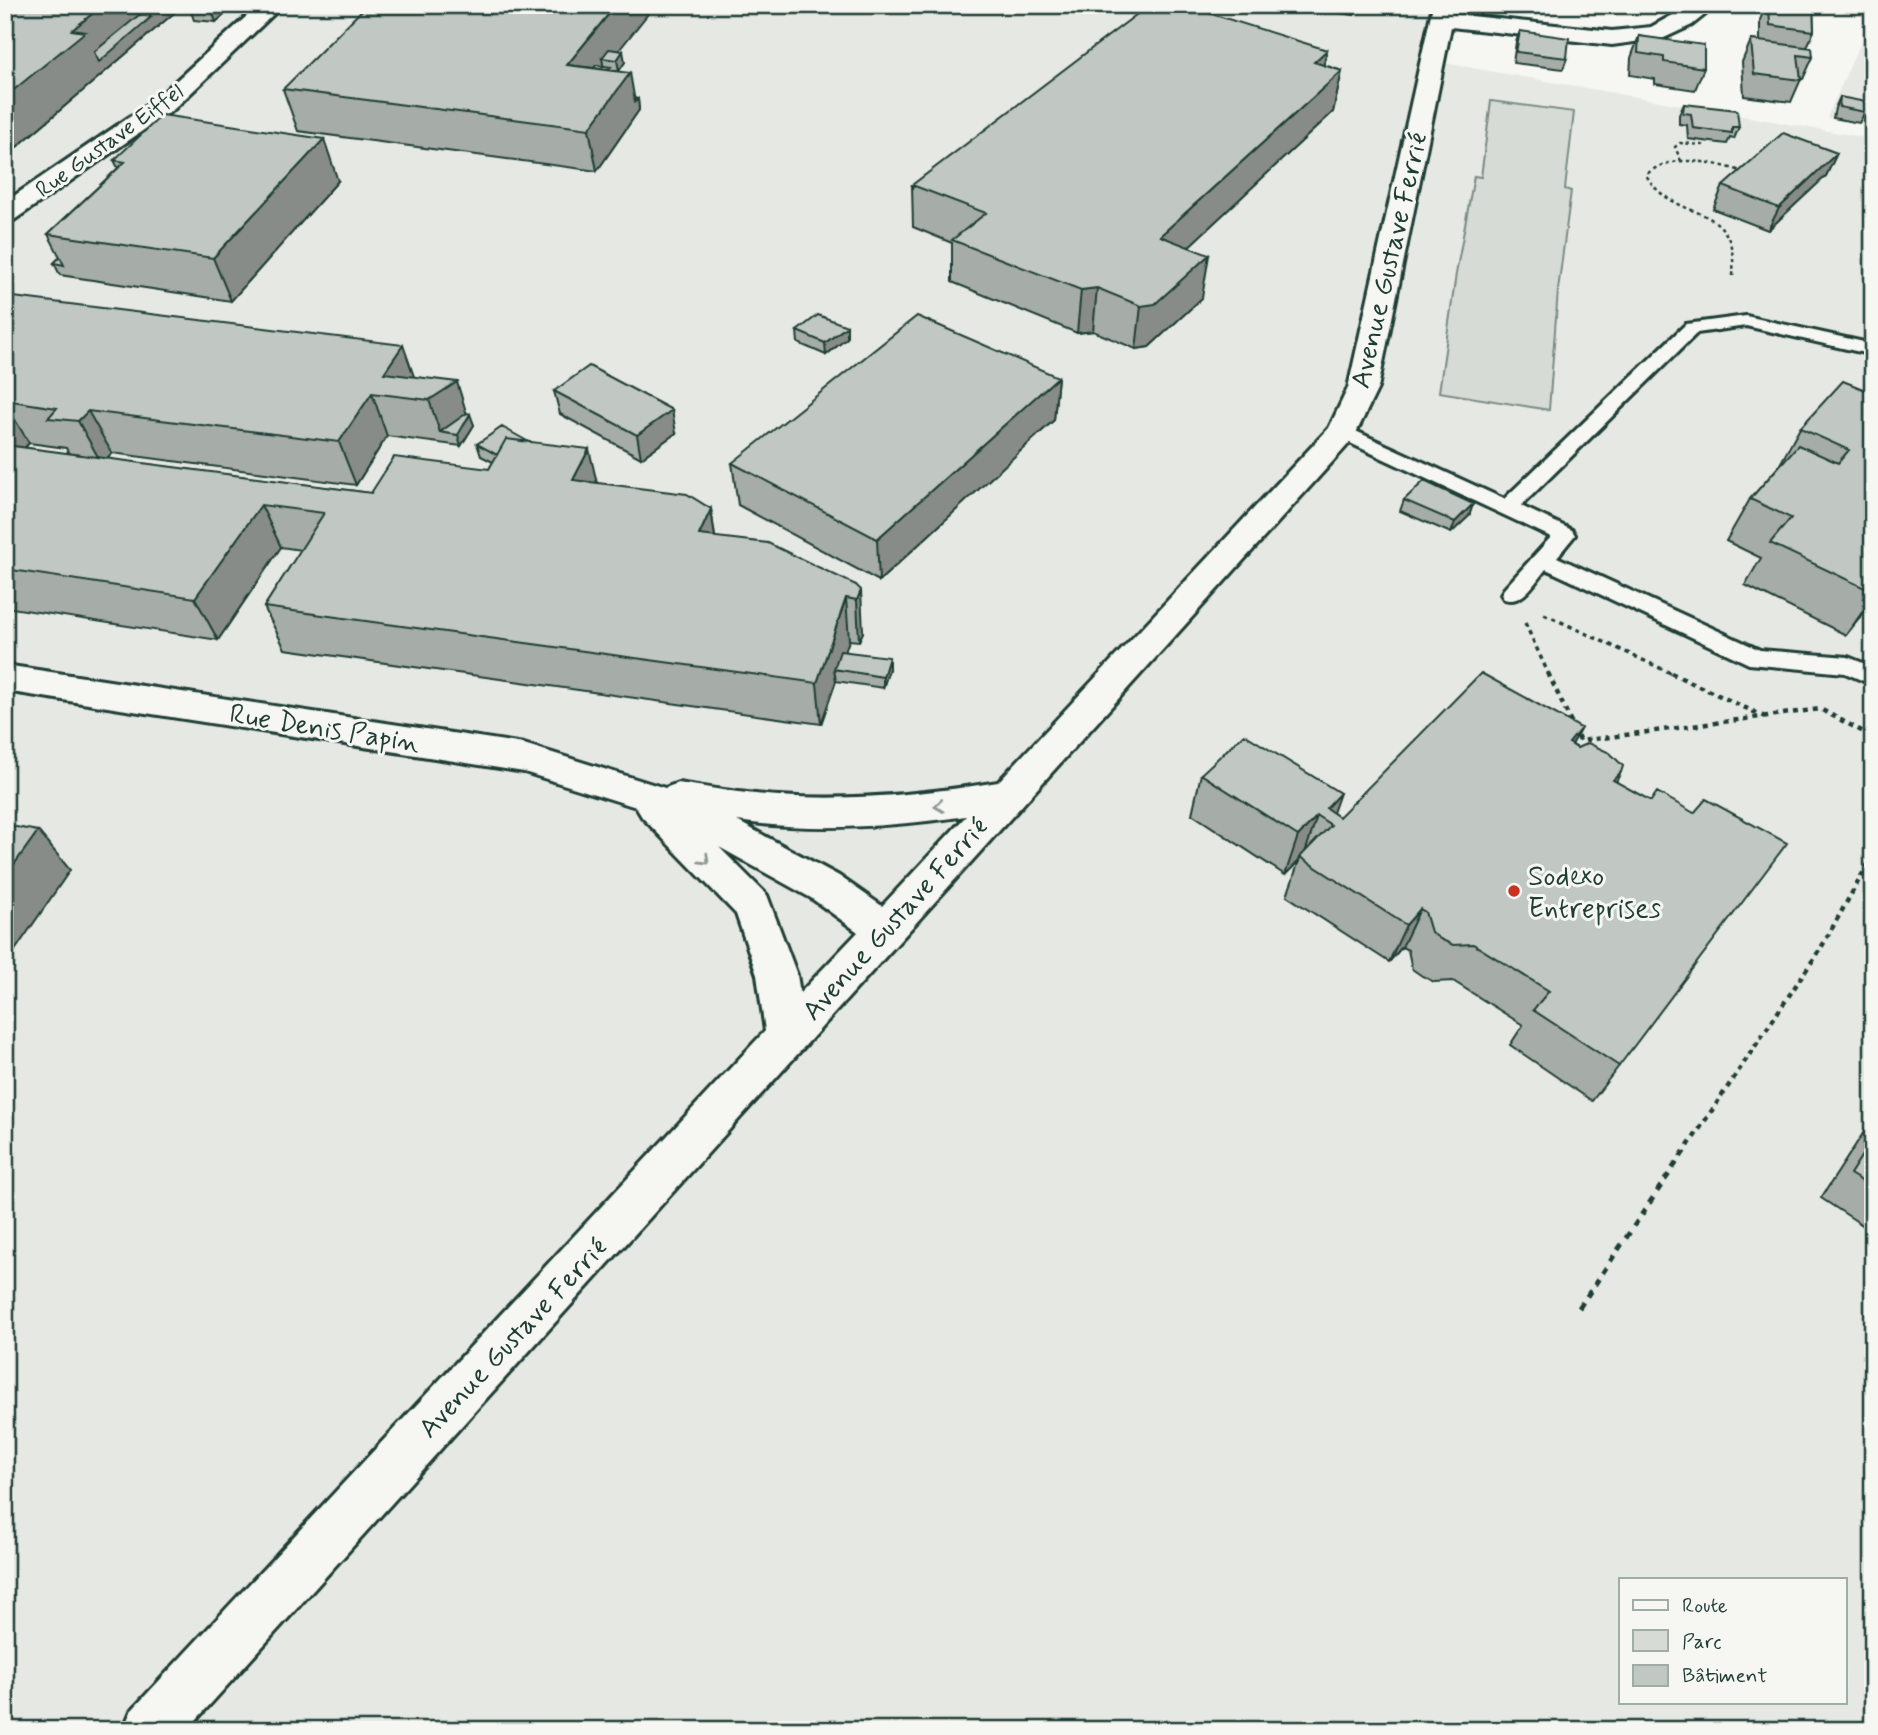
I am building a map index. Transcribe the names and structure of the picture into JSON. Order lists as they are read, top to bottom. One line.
{"streets":{"street":["Rue Gustave Eiffel","Avenue Gustave Ferrié","Rue Denis Papin"]},"crossings":[["Avenue Gustave Ferrié","Rue Denis Papin"]],"places":["Sodexo Entreprises"],"legend":["Route","Parc","Bâtiment"]}
